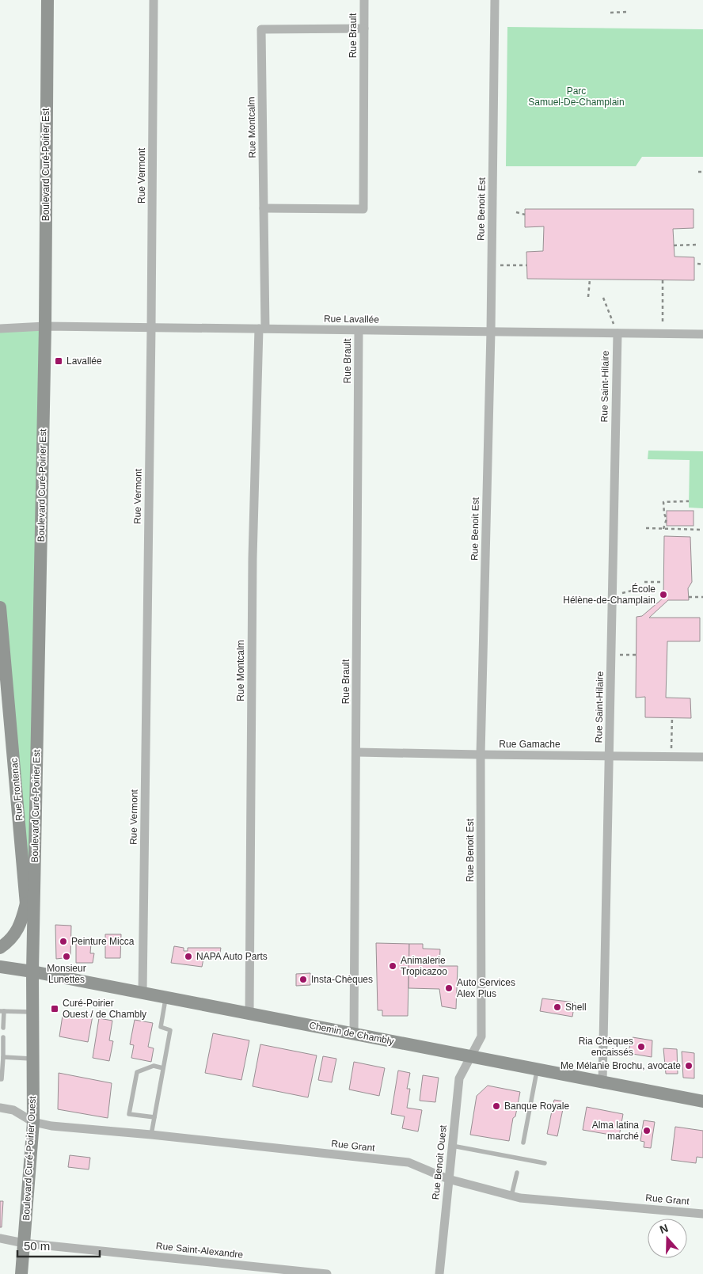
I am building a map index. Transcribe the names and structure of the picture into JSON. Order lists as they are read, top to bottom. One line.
{"streets":{"main road":["Boulevard Curé-Poirier Est","Rue Frontenac","Chemin de Chambly","Boulevard Curé-Poirier Ouest"],"street":["Rue Brault","Rue Montcalm","Rue Vermont","Rue Benoit Est","Rue Lavallée","Rue Saint-Hilaire","Rue Gamache","Rue Grant","Rue Benoit Ouest","Rue Saint-Alexandre"]},"crossings":[["Rue Brault","Rue Montcalm"],["Rue Brault","Rue Lavallée"],["Rue Brault","Rue Gamache"],["Rue Brault","Chemin de Chambly"],["Rue Montcalm","Rue Lavallée"],["Rue Montcalm","Chemin de Chambly"],["Boulevard Curé-Poirier Est","Rue Lavallée"],["Boulevard Curé-Poirier Est","Rue Frontenac"],["Boulevard Curé-Poirier Est","Chemin de Chambly"],["Boulevard Curé-Poirier Est","Boulevard Curé-Poirier Ouest"],["Rue Vermont","Rue Lavallée"],["Rue Vermont","Chemin de Chambly"],["Rue Benoit Est","Rue Lavallée"],["Rue Benoit Est","Rue Gamache"],["Rue Benoit Est","Chemin de Chambly"],["Rue Benoit Est","Rue Benoit Ouest"],["Rue Lavallée","Rue Saint-Hilaire"],["Rue Saint-Hilaire","Rue Gamache"],["Rue Saint-Hilaire","Chemin de Chambly"],["Rue Frontenac","Chemin de Chambly"],["Rue Frontenac","Boulevard Curé-Poirier Ouest"],["Chemin de Chambly","Boulevard Curé-Poirier Ouest"],["Chemin de Chambly","Rue Benoit Ouest"],["Rue Grant","Boulevard Curé-Poirier Ouest"],["Rue Grant","Rue Benoit Ouest"],["Boulevard Curé-Poirier Ouest","Rue Saint-Alexandre"]],"parks":["Parc Samuel-De-Champlain"],"places":{"transit":["Lavallée","Curé-Poirier Ouest / de Chambly"],"other":["École Hélène-de-Champlain","Peinture Micca","Monsieur Lunettes","NAPA Auto Parts","Animalerie Tropicazoo","Insta-Chèques","Auto Services Alex Plus","Shell","Ria Chèques encaissés","Me Mélanie Brochu, avocate","Banque Royale","Alma latina marché"]},"scale_bar":"50 m","north":"top"}
